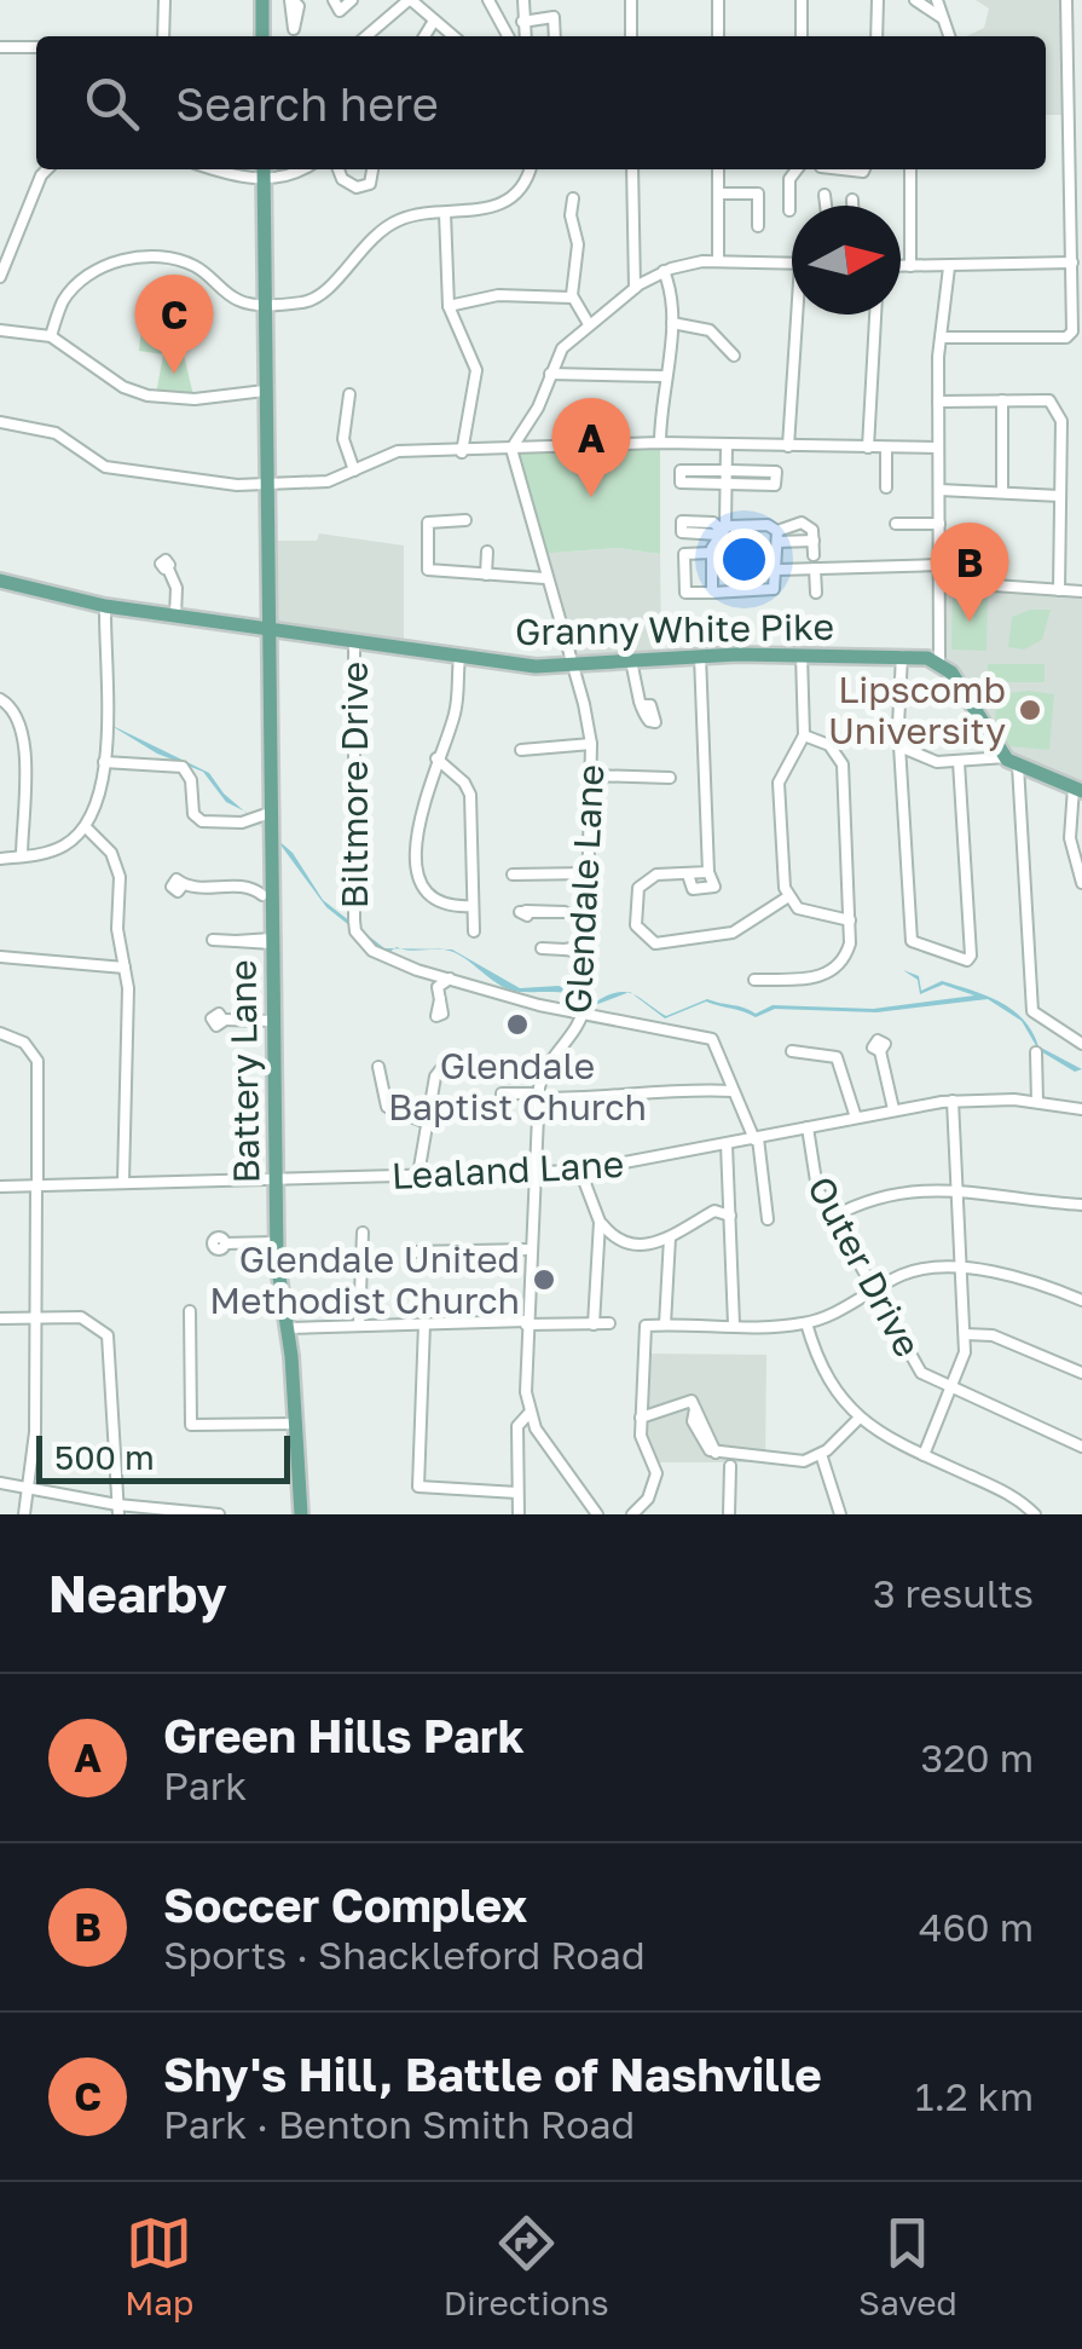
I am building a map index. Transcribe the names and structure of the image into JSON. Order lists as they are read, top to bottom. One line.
{"streets":{"main road":["Granny White Pike","Battery Lane"],"street":["Biltmore Drive","Glendale Lane","Lealand Lane","Outer Drive"]},"crossings":[["Granny White Pike","Biltmore Drive"],["Granny White Pike","Glendale Lane"],["Granny White Pike","Battery Lane"],["Glendale Lane","Lealand Lane"],["Battery Lane","Lealand Lane"],["Lealand Lane","Outer Drive"]],"places":["Lipscomb University","Glendale Baptist Church","Glendale United Methodist Church"],"scale_bar":"500 m","north":"right","page":{"search":"Search here","pins":["C","A","B"],"scale":"500 m","heading":["Nearby","3 results"],"list":[{"mark":"A","name":"Green Hills Park","note":"Park","value":"320 m"},{"mark":"B","name":"Soccer Complex","note":"Sports · Shackleford Road","value":"460 m"},{"mark":"C","name":"Shy's Hill, Battle of Nashville","note":"Park · Benton Smith Road","value":"1.2 km"}],"nav":["Map","Directions","Saved"]}}
